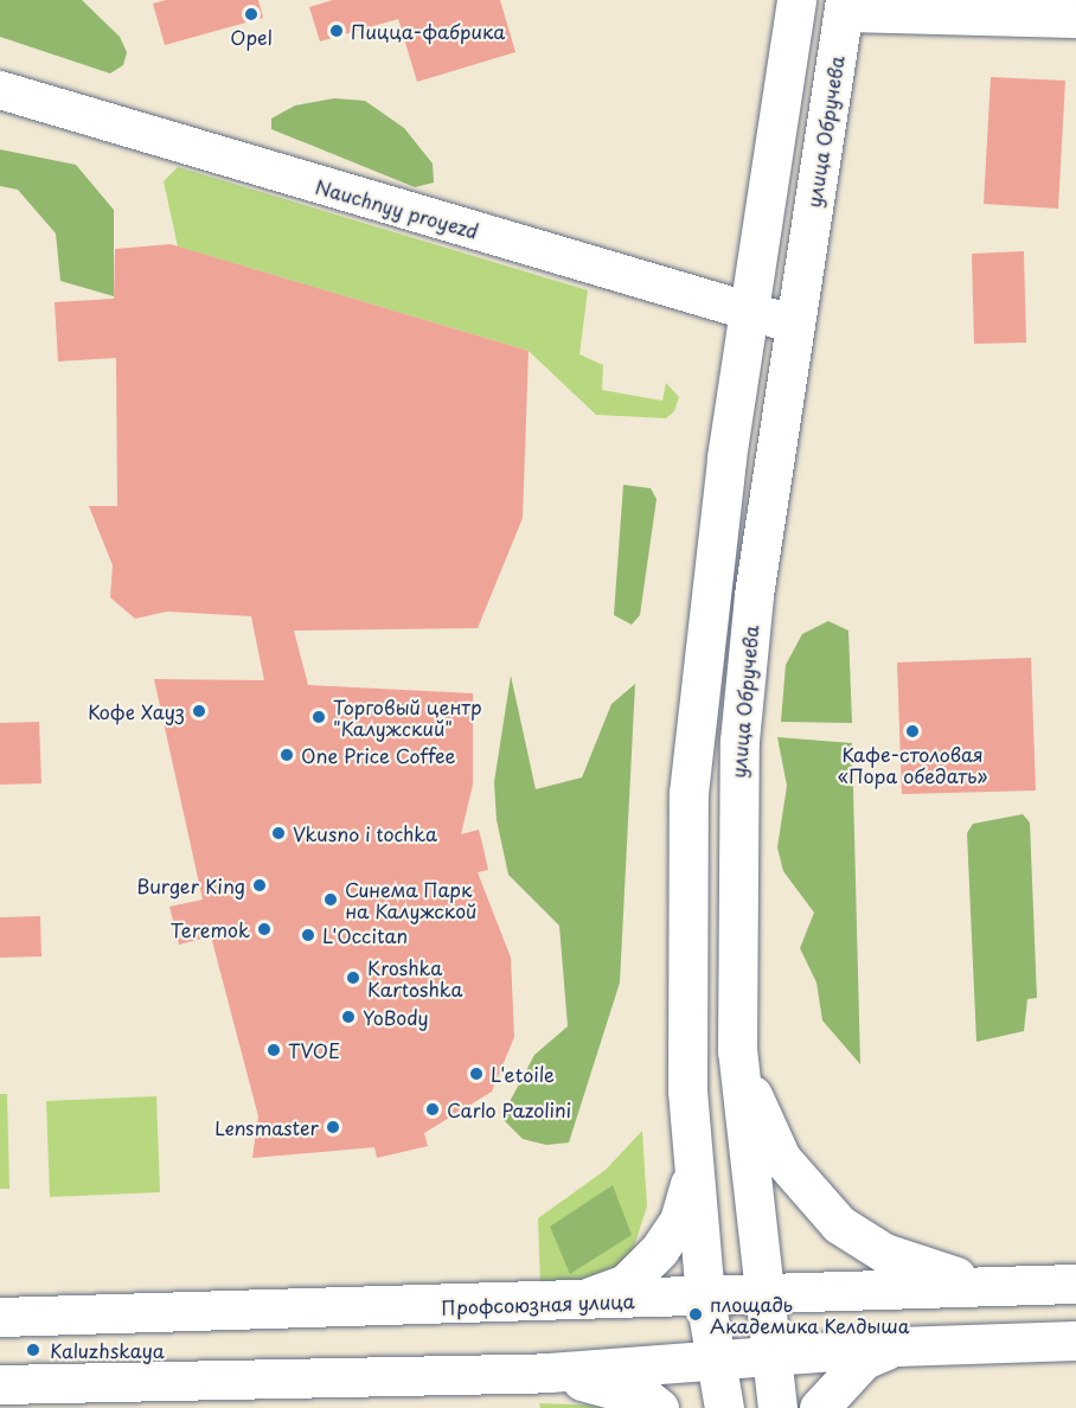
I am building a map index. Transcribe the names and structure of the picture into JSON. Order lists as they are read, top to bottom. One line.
{"streets":{"main road":["улица Обручева","Профсоюзная улица"],"street":["Nauchnyy proyezd"]},"crossings":[["улица Обручева","Nauchnyy proyezd"],["улица Обручева","Профсоюзная улица"]],"places":["Opel","Пицца-фабрика","Кофе Хауз","Торговый центр \"Калужский\"","Кафе-столовая «Пора обедать»","One Price Coffee","Vkusno i tochka","Burger King","Синема Парк на Калужской","Teremok","L'Occitan","Kroshka Kartoshka","YoBody","TVOE","L'etoile","Carlo Pazolini","Lensmaster","площадь Академика Келдыша","Kaluzhskaya"]}
